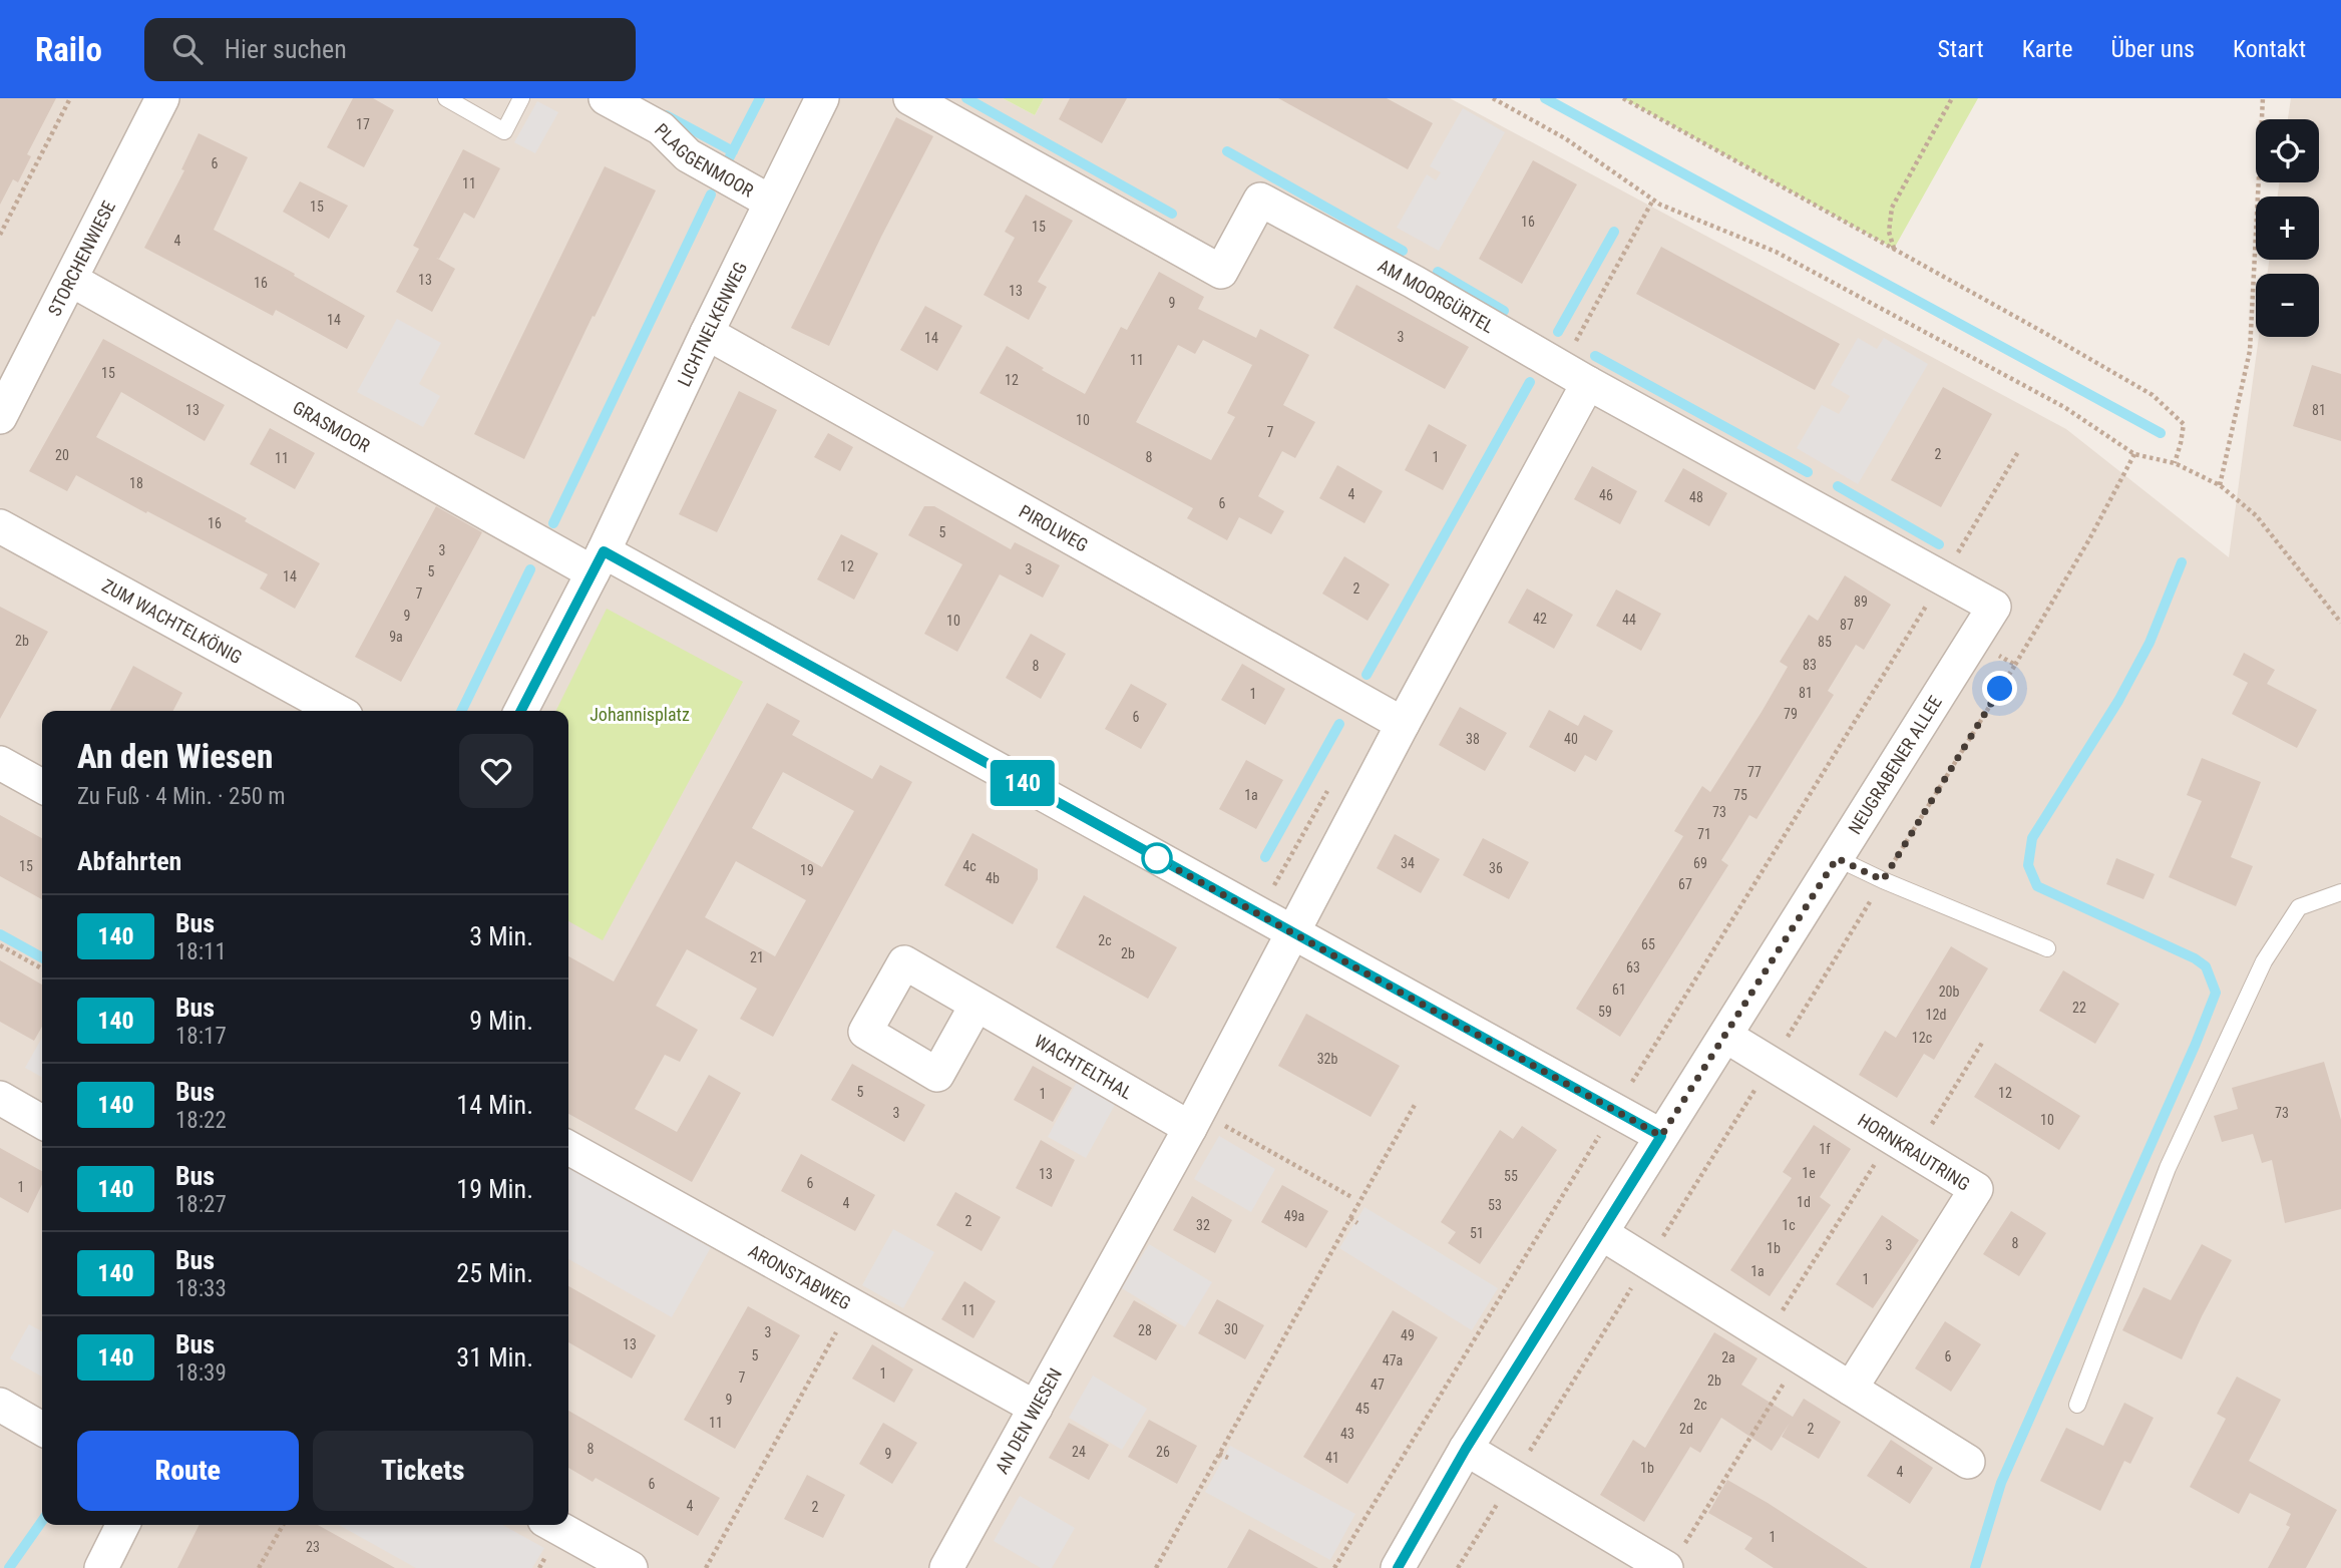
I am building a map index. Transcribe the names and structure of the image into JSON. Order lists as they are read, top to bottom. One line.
{"streets":{"street":["PLAGGENMOOR","STORCHENWIESE","AM MOORGÜRTEL","LICHTNELKENWEG","GRASMOOR","PIROLWEG","ZUM WACHTELKÖNIG","NEUGRABENER ALLEE","WACHTELTHAL","HORNKRAUTRING","ARONSTABWEG","AN DEN WIESEN"]},"crossings":[["PLAGGENMOOR","LICHTNELKENWEG"],["STORCHENWIESE","GRASMOOR"],["AM MOORGÜRTEL","NEUGRABENER ALLEE"],["AM MOORGÜRTEL","AN DEN WIESEN"],["LICHTNELKENWEG","GRASMOOR"],["LICHTNELKENWEG","PIROLWEG"],["PIROLWEG","AN DEN WIESEN"],["NEUGRABENER ALLEE","HORNKRAUTRING"],["WACHTELTHAL","AN DEN WIESEN"],["ARONSTABWEG","AN DEN WIESEN"]],"parks":["Johannisplatz"],"lines":["bus line 140"],"house_numbers":["17","6","11","15","16","15","4","13","16","13","9","14","3","14","11","15","12","13","81","10","7","2","20","8","1","11","18","4","46","48","6","16","5","3","12","3","5","14","2","7","89","9","42","44","10","87","9a","2b","85","83","8","81","1","79","6","38","40","77","1a","75","73","71","34","69","15","4c","36","19","4b","67","2c","65","2b","21","63","61","20b","22","59","12d","12c","32b","5","12","1","3","73","10","1f","1e","13","55","6","1","1d","4","53","49a","2","32","1c","51","8","3","1b","1a","1","11","30","28","3","49","13","5","6","2a","47a","1","7","2b","47","9","2c","45","11","2d","2","43","8","24","26","9","41","1b","4","6","4","2","1","23"],"page":{"header":"Railo","search":"Hier suchen","nav":["Start","Karte","Über uns","Kontakt"],"on_map":"140","map_buttons":["+","−"],"heading":[["An den Wiesen","Zu Fuß · 4 Min. · 250 m"],"Abfahrten"],"list":[{"mark":"140","name":"Bus","note":"18:11","value":"3 Min."},{"mark":"140","name":"Bus","note":"18:17","value":"9 Min."},{"mark":"140","name":"Bus","note":"18:22","value":"14 Min."},{"mark":"140","name":"Bus","note":"18:27","value":"19 Min."},{"mark":"140","name":"Bus","note":"18:33","value":"25 Min."},{"mark":"140","name":"Bus","note":"18:39","value":"31 Min."}],"buttons":["Route","Tickets"]}}
